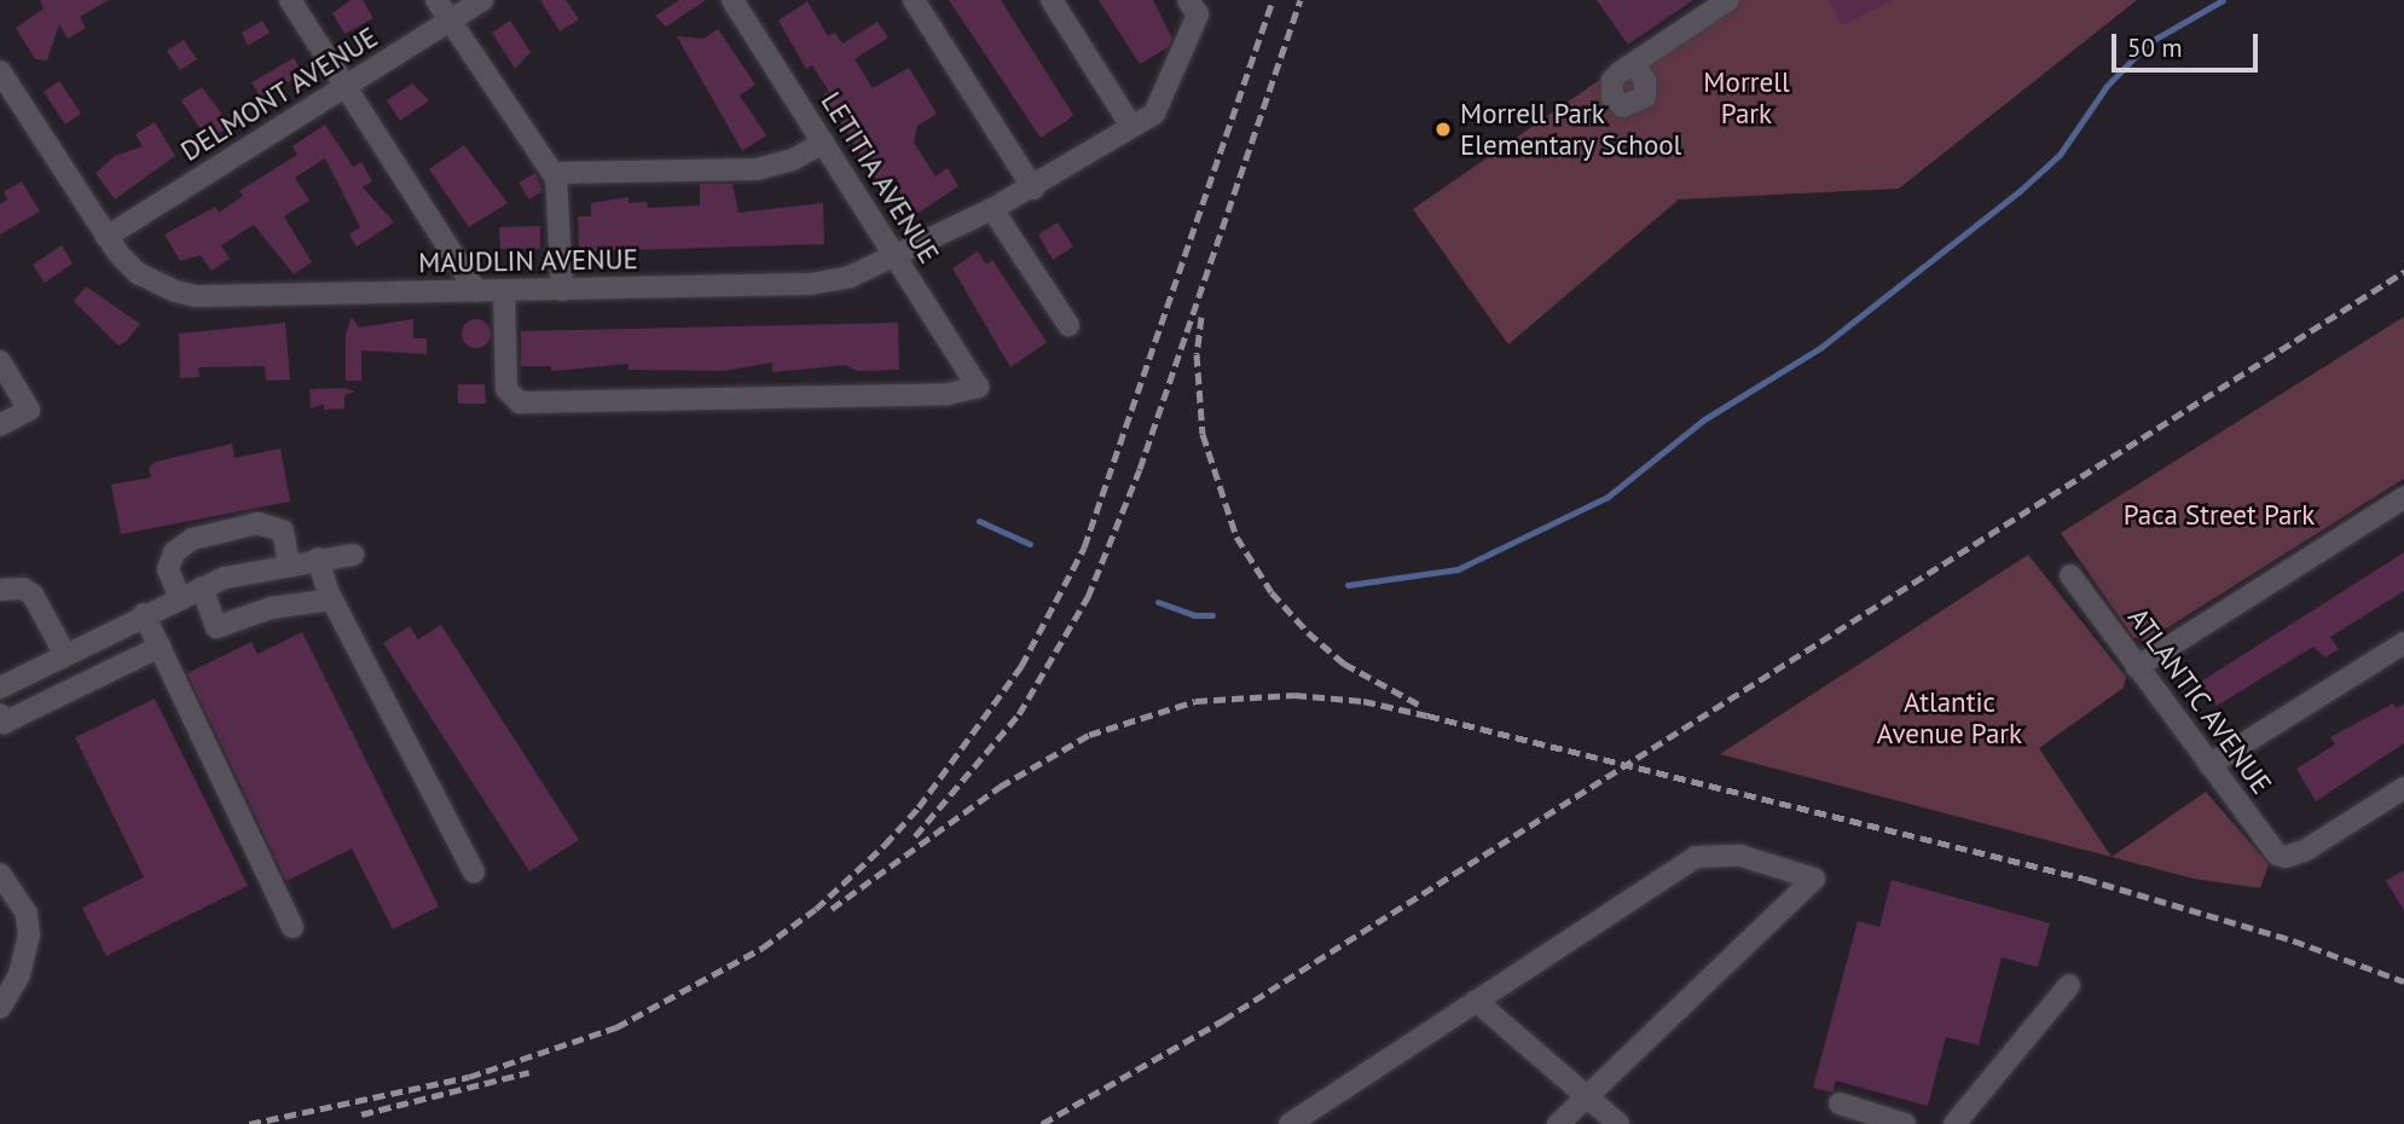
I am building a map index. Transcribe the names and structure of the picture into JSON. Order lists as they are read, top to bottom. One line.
{"streets":{"street":["DELMONT AVENUE","LETITIA AVENUE","MAUDLIN AVENUE","ATLANTIC AVENUE"]},"crossings":[["DELMONT AVENUE","MAUDLIN AVENUE"],["LETITIA AVENUE","MAUDLIN AVENUE"]],"parks":["Morrell Park","Paca Street Park","Atlantic Avenue Park"],"places":["Morrell Park Elementary School"],"scale_bar":"50 m"}
